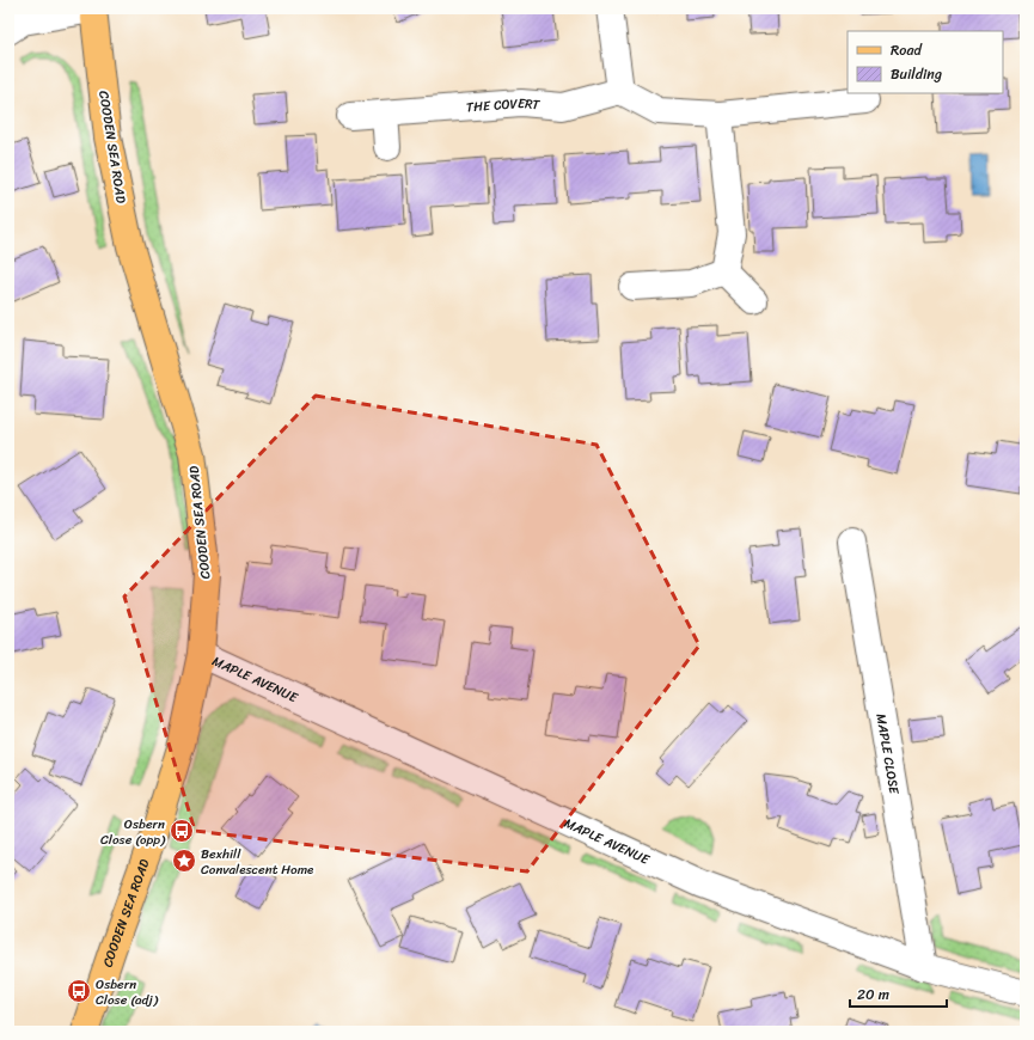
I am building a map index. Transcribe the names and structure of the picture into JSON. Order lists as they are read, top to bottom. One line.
{"streets":{"main road":["COODEN SEA ROAD"],"street":["THE COVERT","MAPLE AVENUE","MAPLE CLOSE"]},"crossings":[["COODEN SEA ROAD","MAPLE AVENUE"],["MAPLE AVENUE","MAPLE CLOSE"]],"places":{"bus stop":["Osbern Close (opp)","Osbern Close (adj)"],"place":["Bexhill Convalescent Home"]},"legend":["Road","Building"],"scale_bar":"20 m"}
